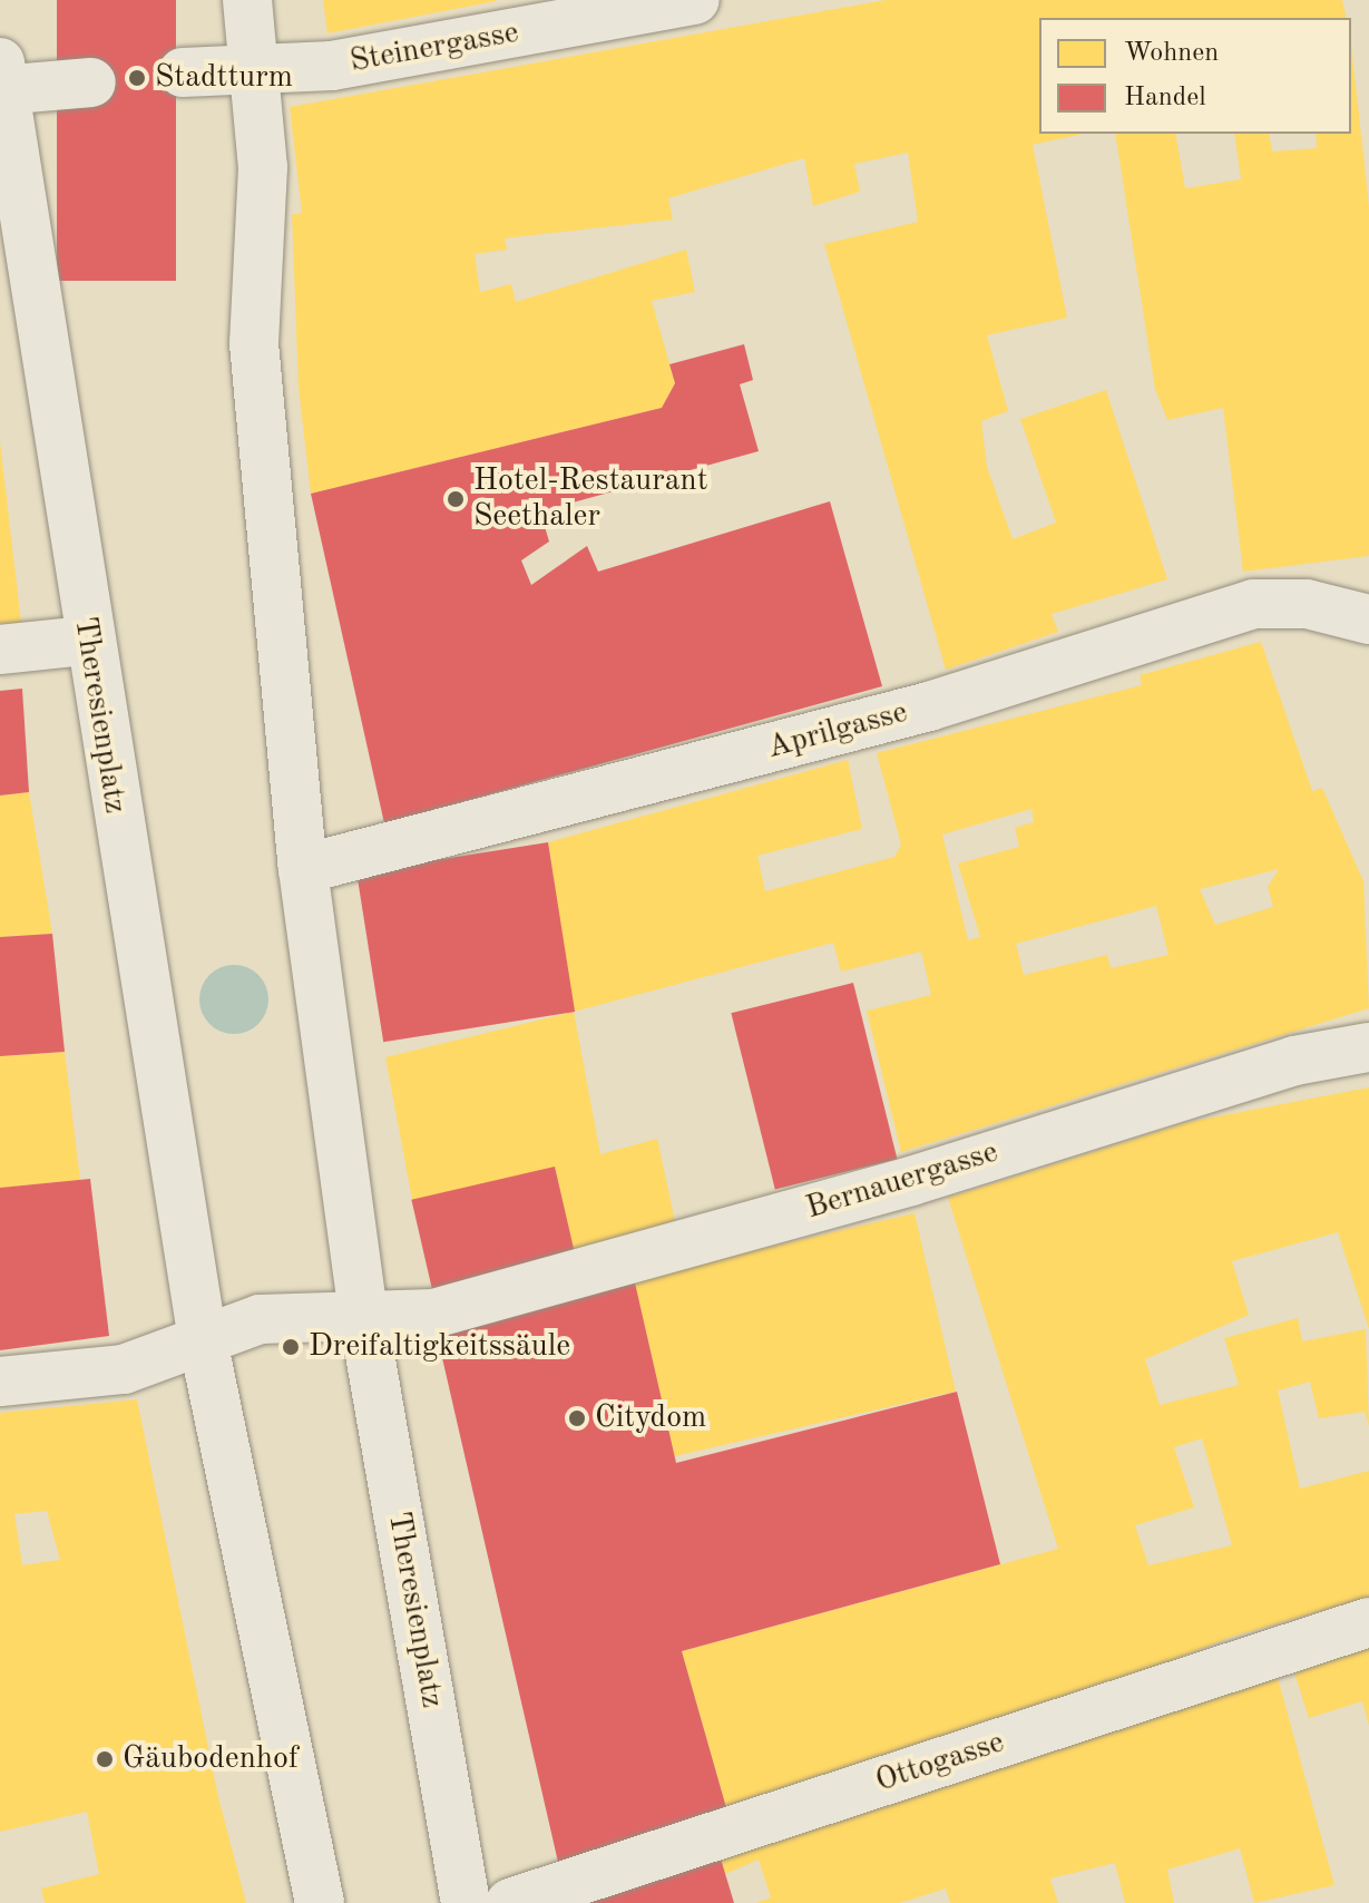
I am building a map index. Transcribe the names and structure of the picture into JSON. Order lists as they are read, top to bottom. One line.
{"streets":{"street":["Steinergasse","Theresienplatz","Aprilgasse","Bernauergasse","Ottogasse"]},"crossings":[["Steinergasse","Theresienplatz"],["Theresienplatz","Aprilgasse"],["Theresienplatz","Bernauergasse"]],"places":["Stadtturm","Hotel-Restaurant Seethaler","Dreifaltigkeitssäule","Citydom","Gäubodenhof"],"legend":["Wohnen","Handel"]}
